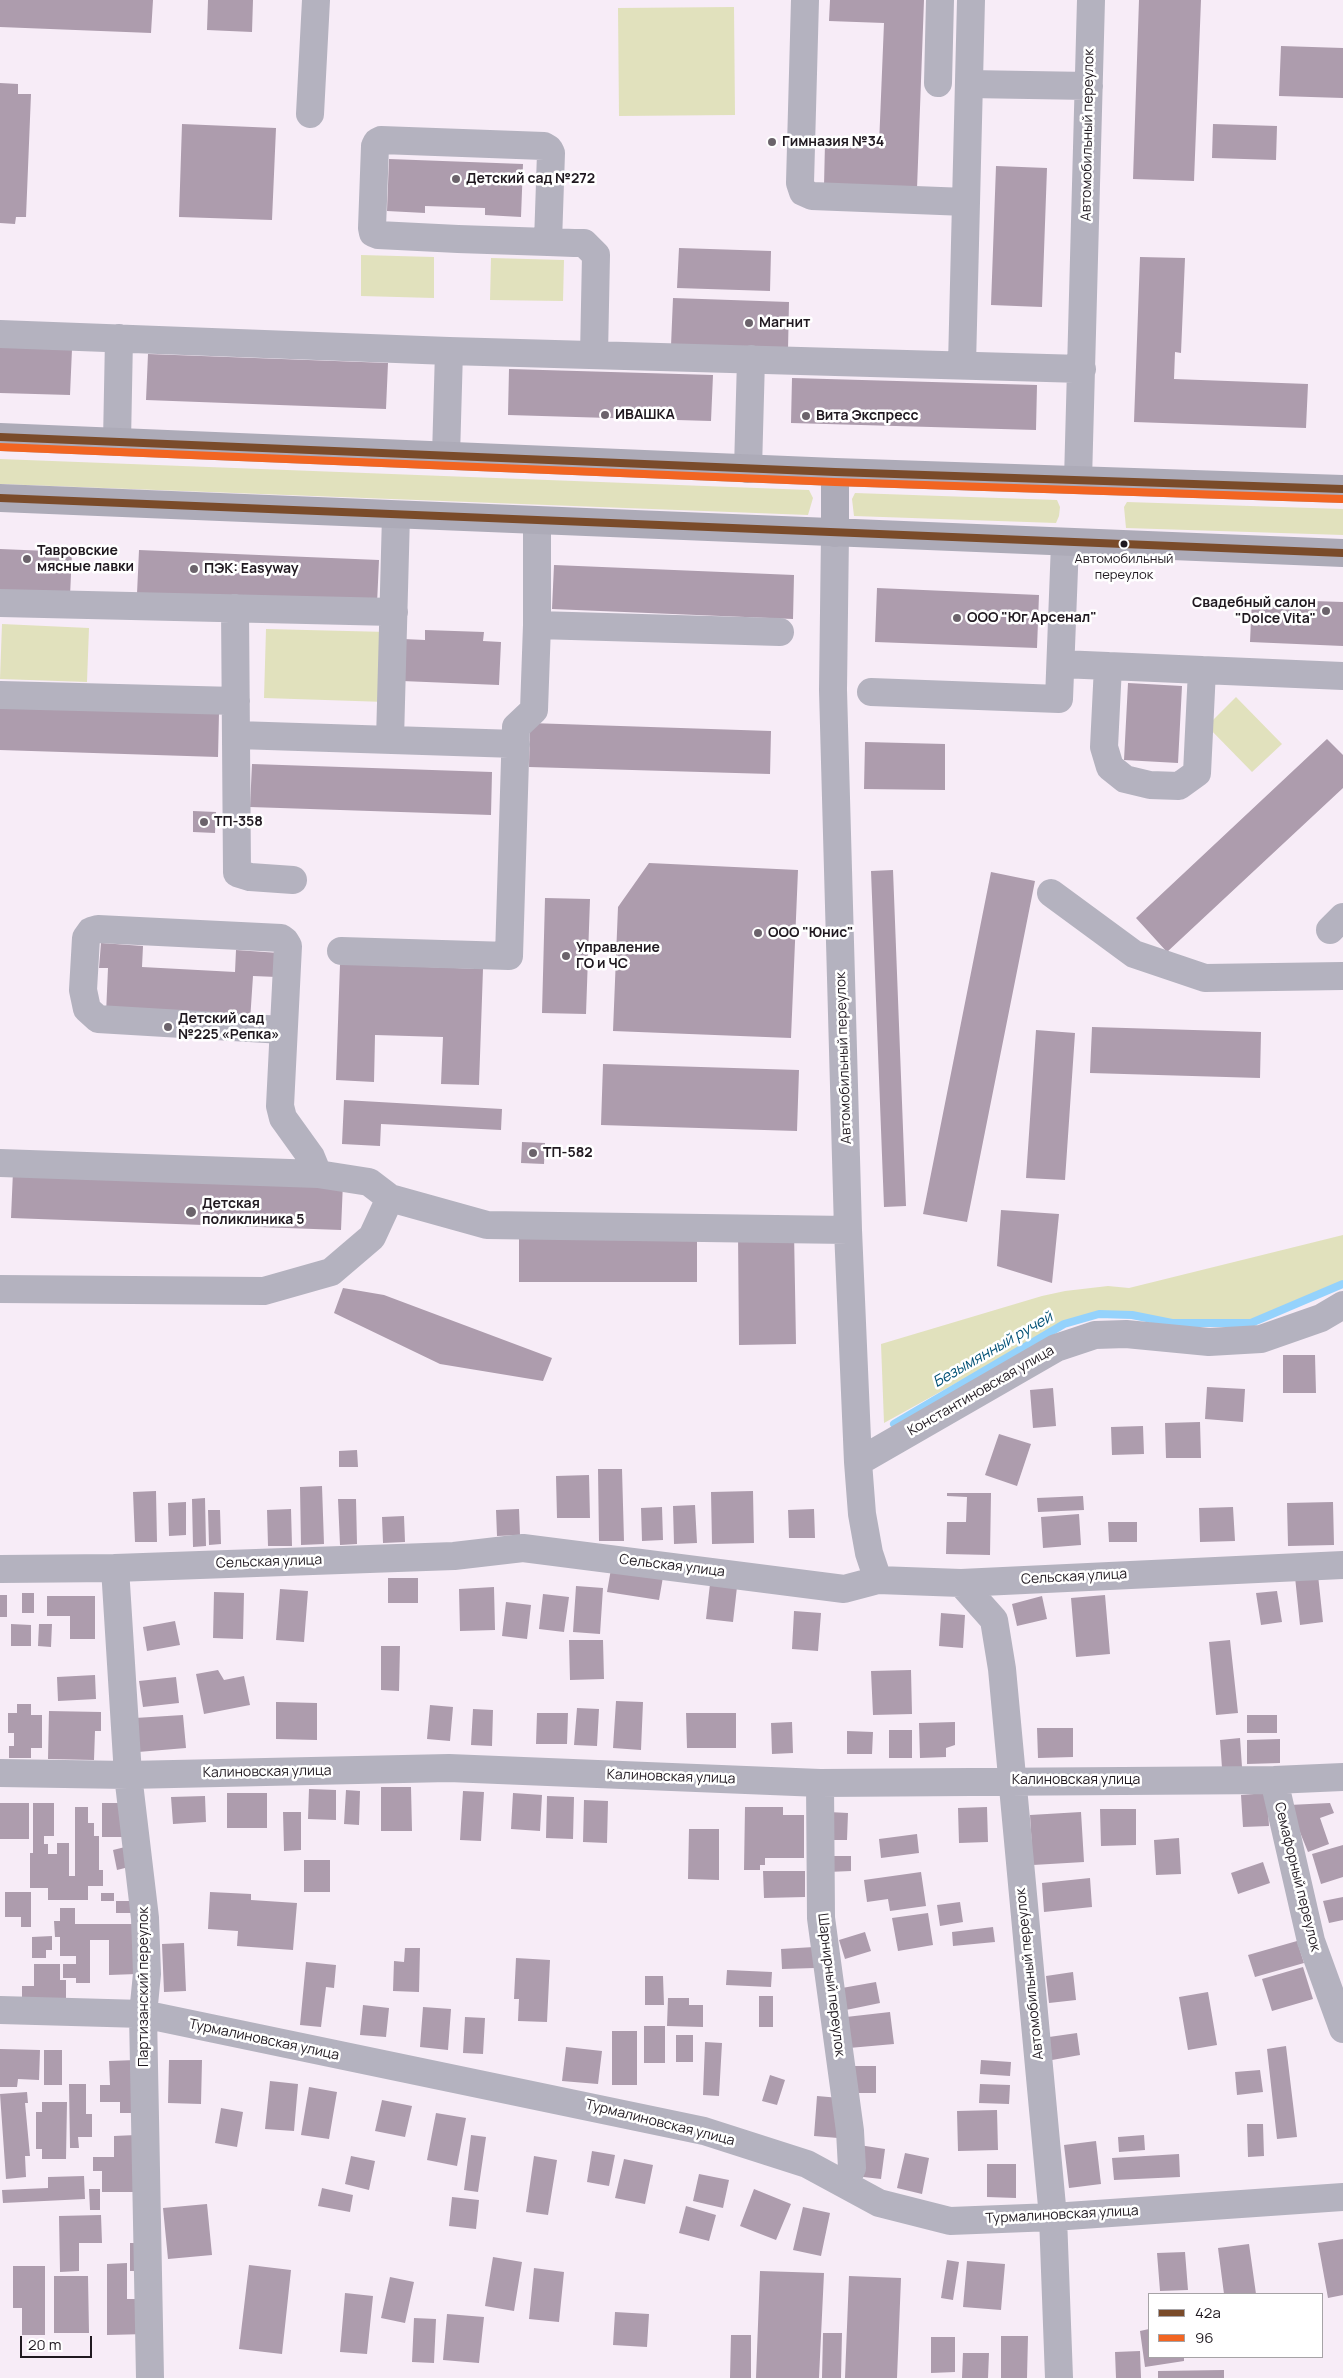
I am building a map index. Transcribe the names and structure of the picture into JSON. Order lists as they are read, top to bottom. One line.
{"streets":{"street":["Автомобильный переулок","Константиновская улица","Сельская улица","Калиновская улица","Семафорный переулок","Шарнирный переулок","Партизанский переулок","Турмалиновская улица"]},"crossings":[["Автомобильный переулок","Константиновская улица"],["Автомобильный переулок","Сельская улица"],["Автомобильный переулок","Калиновская улица"],["Автомобильный переулок","Турмалиновская улица"],["Сельская улица","Партизанский переулок"],["Калиновская улица","Семафорный переулок"],["Калиновская улица","Шарнирный переулок"],["Калиновская улица","Партизанский переулок"],["Шарнирный переулок","Турмалиновская улица"],["Партизанский переулок","Турмалиновская улица"]],"water":["Безымянный ручей"],"places":["Гимназия №34","Детский сад №272","Магнит","ИВАШКА","Вита Экспресс","Автомобильный переулок","Тавровские мясные лавки","ПЭК: Easyway","Свадебный салон \"Dolce Vita\"","ООО \"Юг Арсенал\"","ТП-358","ООО \"Юнис\"","Управление ГО и ЧС","Детский сад №225 «Репка»","ТП-582","Детская поликлиника 5"],"lines":["transit line 42a","transit line 96"],"legend":["42a","96"],"scale_bar":"20 m"}
